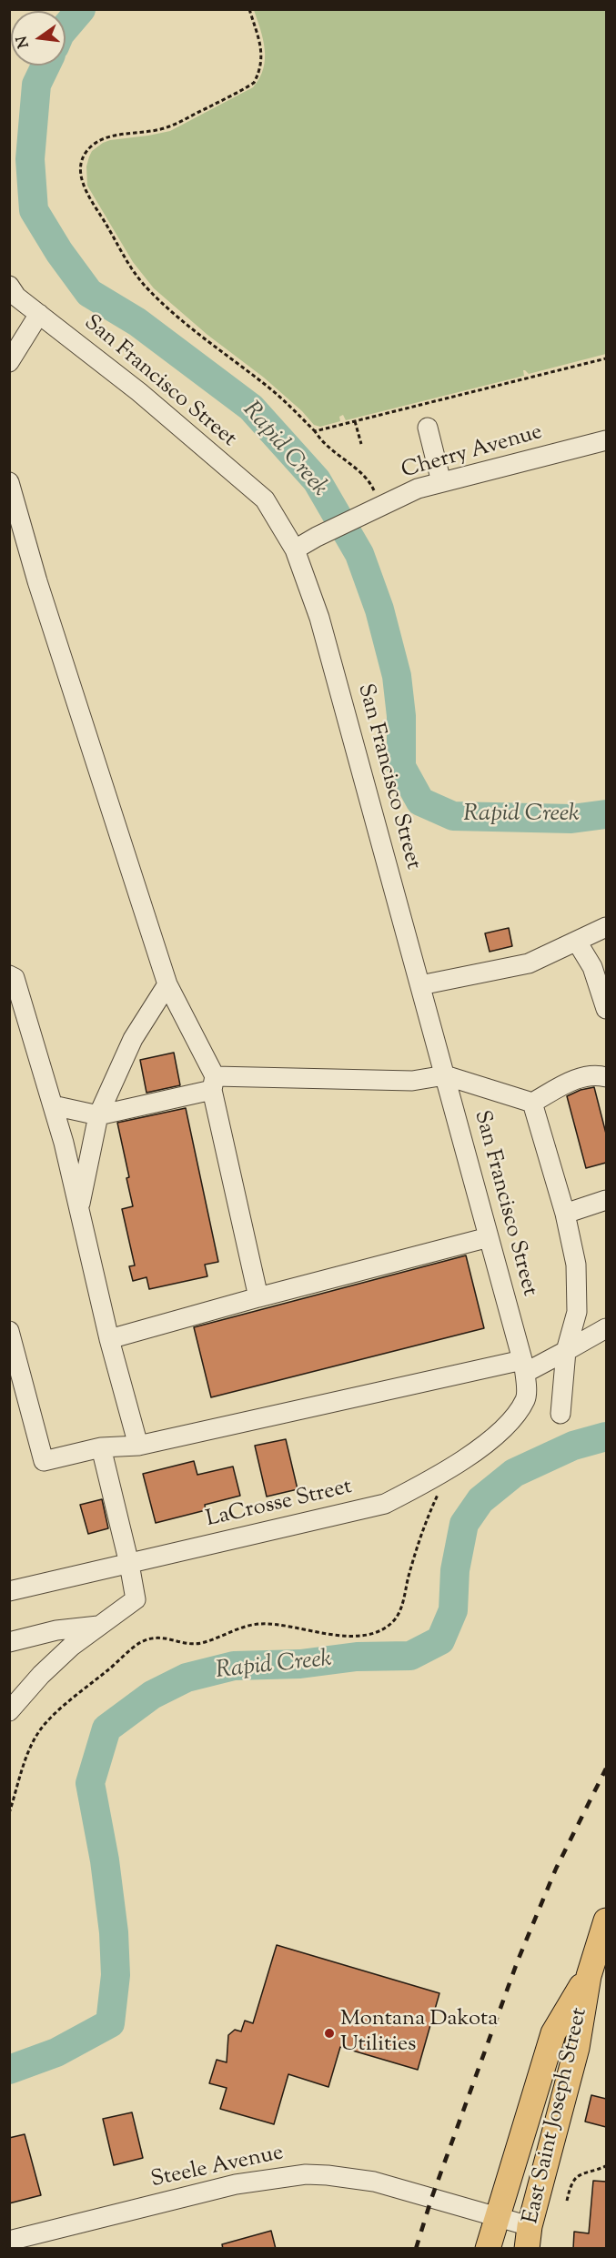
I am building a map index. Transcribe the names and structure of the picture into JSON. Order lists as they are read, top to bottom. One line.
{"streets":{"main road":["East Saint Joseph Street"],"street":["San Francisco Street","Cherry Avenue","LaCrosse Street","Steele Avenue"]},"crossings":[["San Francisco Street","Cherry Avenue"],["San Francisco Street","LaCrosse Street"],["East Saint Joseph Street","Steele Avenue"]],"water":["Rapid Creek"],"places":["Montana Dakota Utilities"],"north":"left"}
